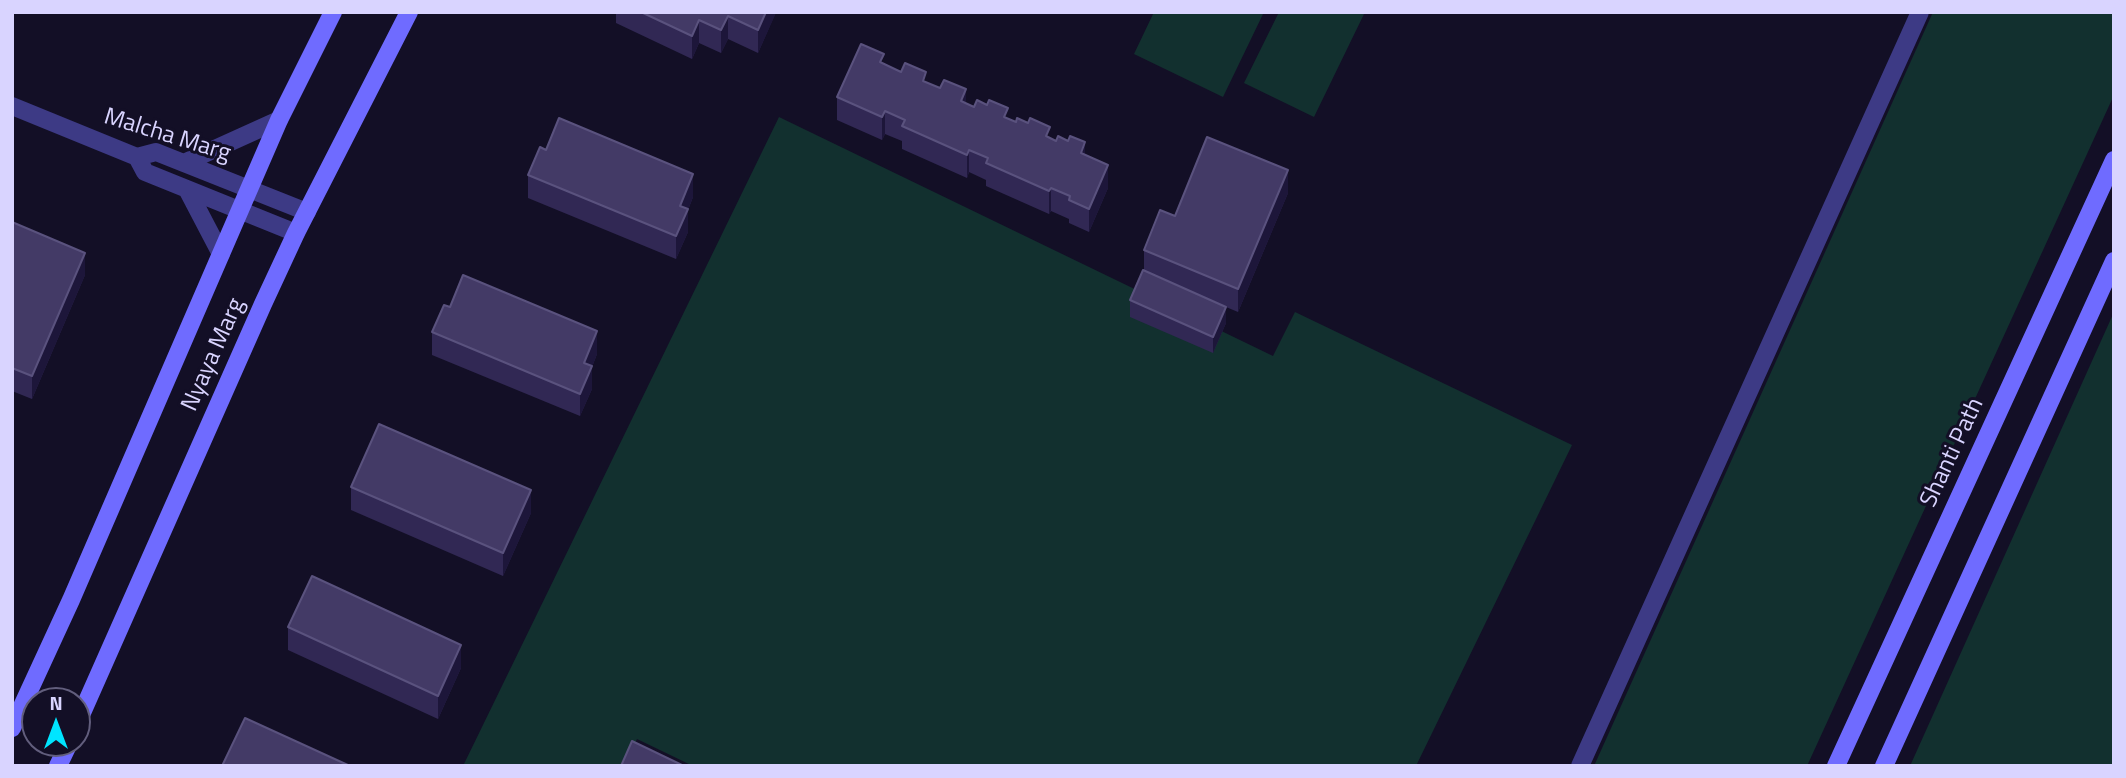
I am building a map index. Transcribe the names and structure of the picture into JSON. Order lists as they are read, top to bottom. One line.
{"streets":{"street":["Malcha Marg","Nyaya Marg","Shanti Path"]},"crossings":[["Malcha Marg","Nyaya Marg"]],"north":"top"}
